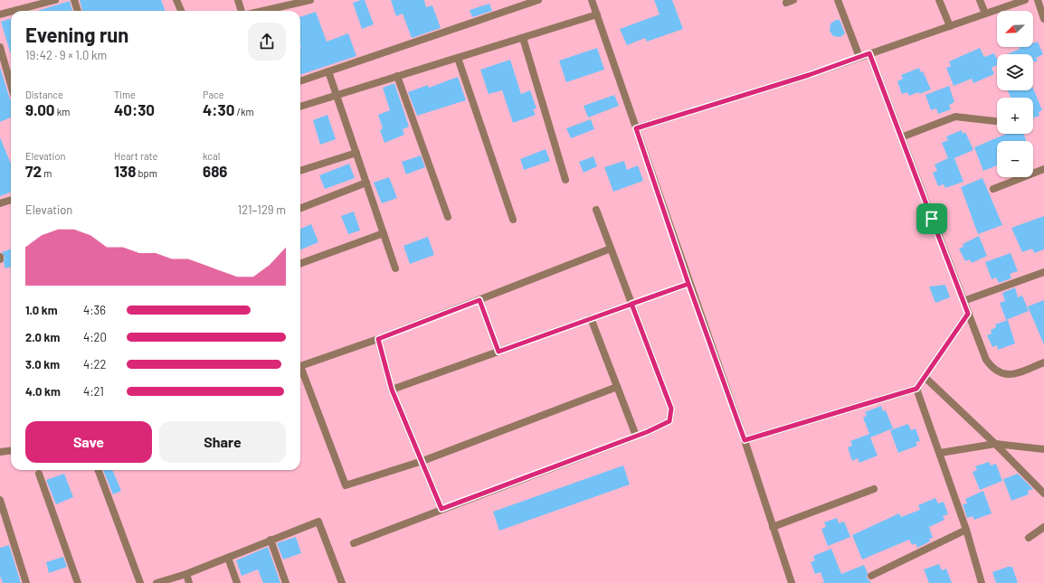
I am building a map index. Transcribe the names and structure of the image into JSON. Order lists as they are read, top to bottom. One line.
{"north":"bottom left","page":{"map_buttons":["+","−"],"heading":["Evening run","19:42 · 9 × 1.0 km"],"stats":[["Distance","9.00 km"],["Time","40:30"],["Pace","4:30 /km"],["Elevation","72 m"],["Heart rate","138 bpm"],["kcal","686"]],"chart":["Elevation","121–129 m"],"list":[{"name":"1.0 km","note":"4:36"},{"name":"2.0 km","note":"4:20"},{"name":"3.0 km","note":"4:22"},{"name":"4.0 km","note":"4:21"}],"buttons":["Save","Share"]}}
